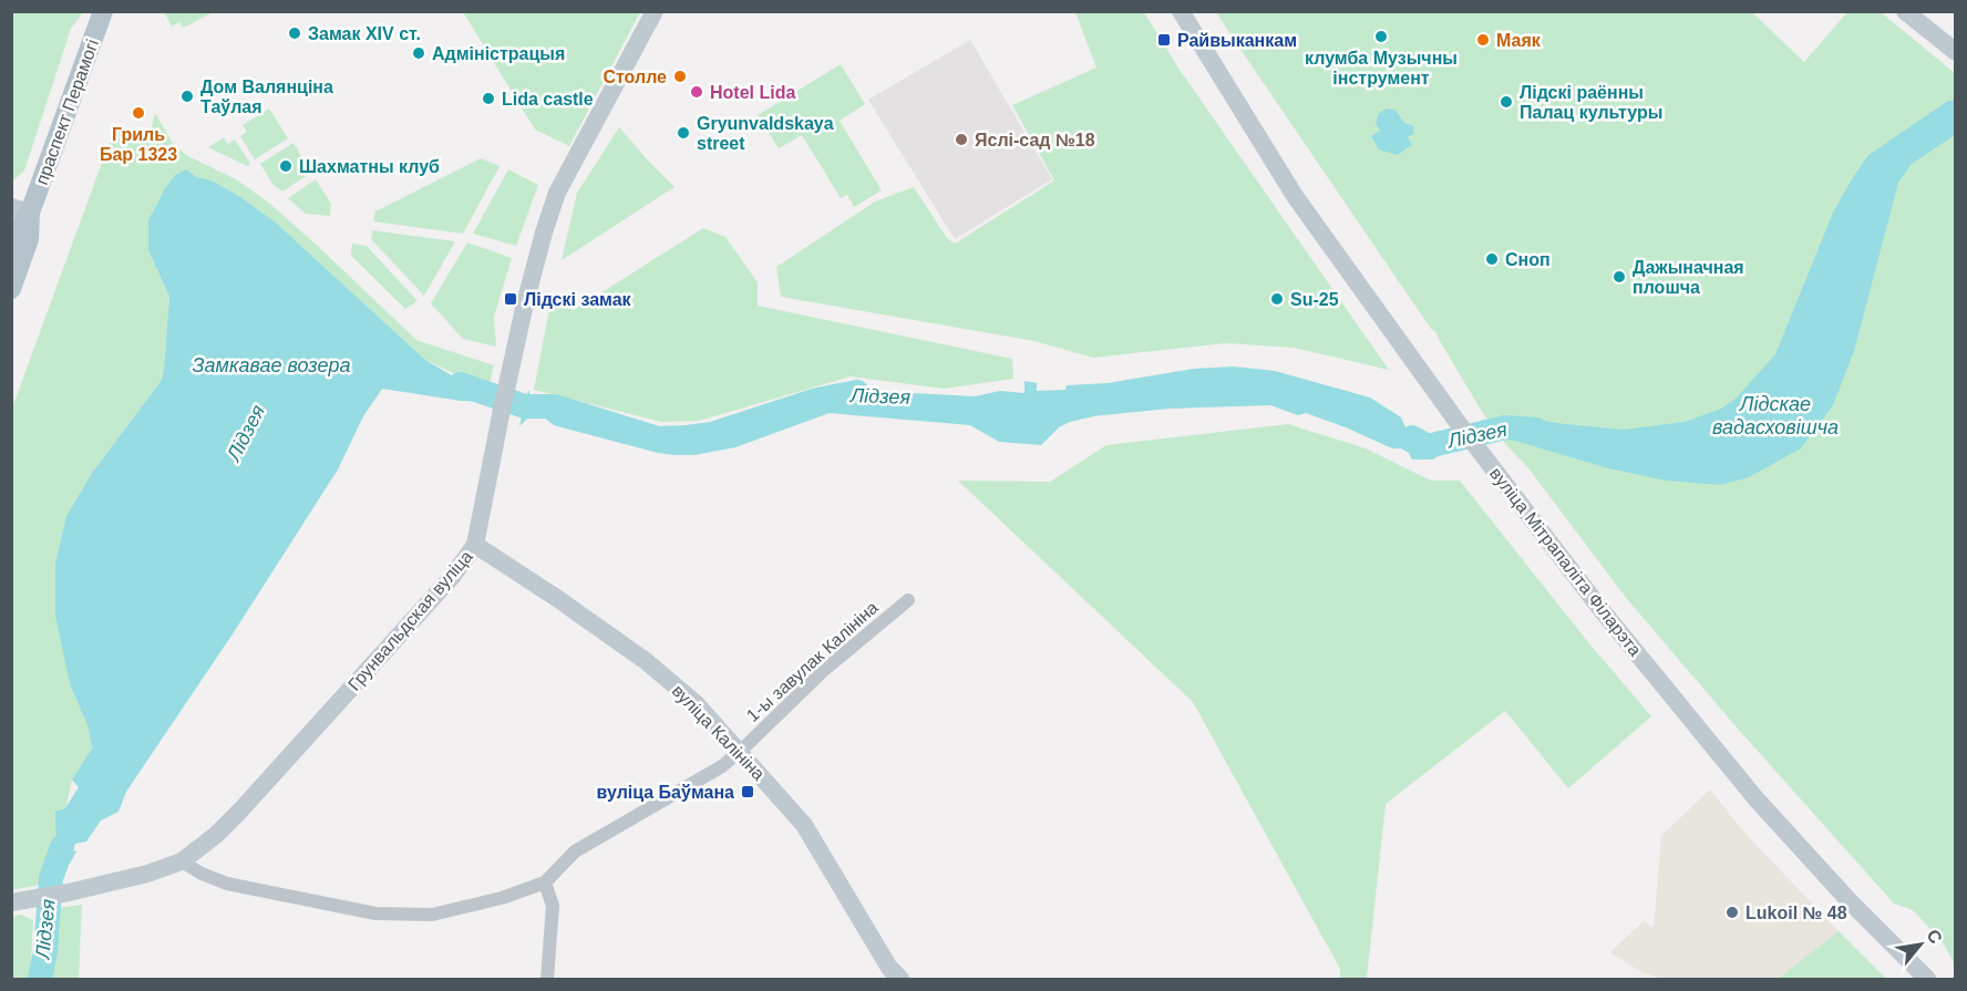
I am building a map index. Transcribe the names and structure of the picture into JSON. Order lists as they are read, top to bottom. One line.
{"streets":{"main road":["праспект Перамогі","вуліца Мітрапаліта Філарэта","Грунвальдская вуліца","вуліца Калініна"],"street":["1-ы завулак Калініна"]},"crossings":[["Грунвальдская вуліца","вуліца Калініна"],["1-ы завулак Калініна","вуліца Калініна"]],"water":["Замкавае возера","Лідзея","Лідскае вадасховішча"],"places":{"other":["Замак XIV ст.","клумба Музычны інструмент","Маяк","Адміністрацыя","Столле","Hotel Lida","Дом Валянціна Таўлая","Lida castle","Лідскі раённы Палац культуры","Гриль Бар 1323","Gryunvaldskaya street","Яслі-сад №18","Шахматны клуб","Сноп","Дажыначная плошча","Su-25","Lukoil № 48"],"transit":["Райвыканкам","Лідскі замак","вуліца Баўмана"]},"north":"top right"}
